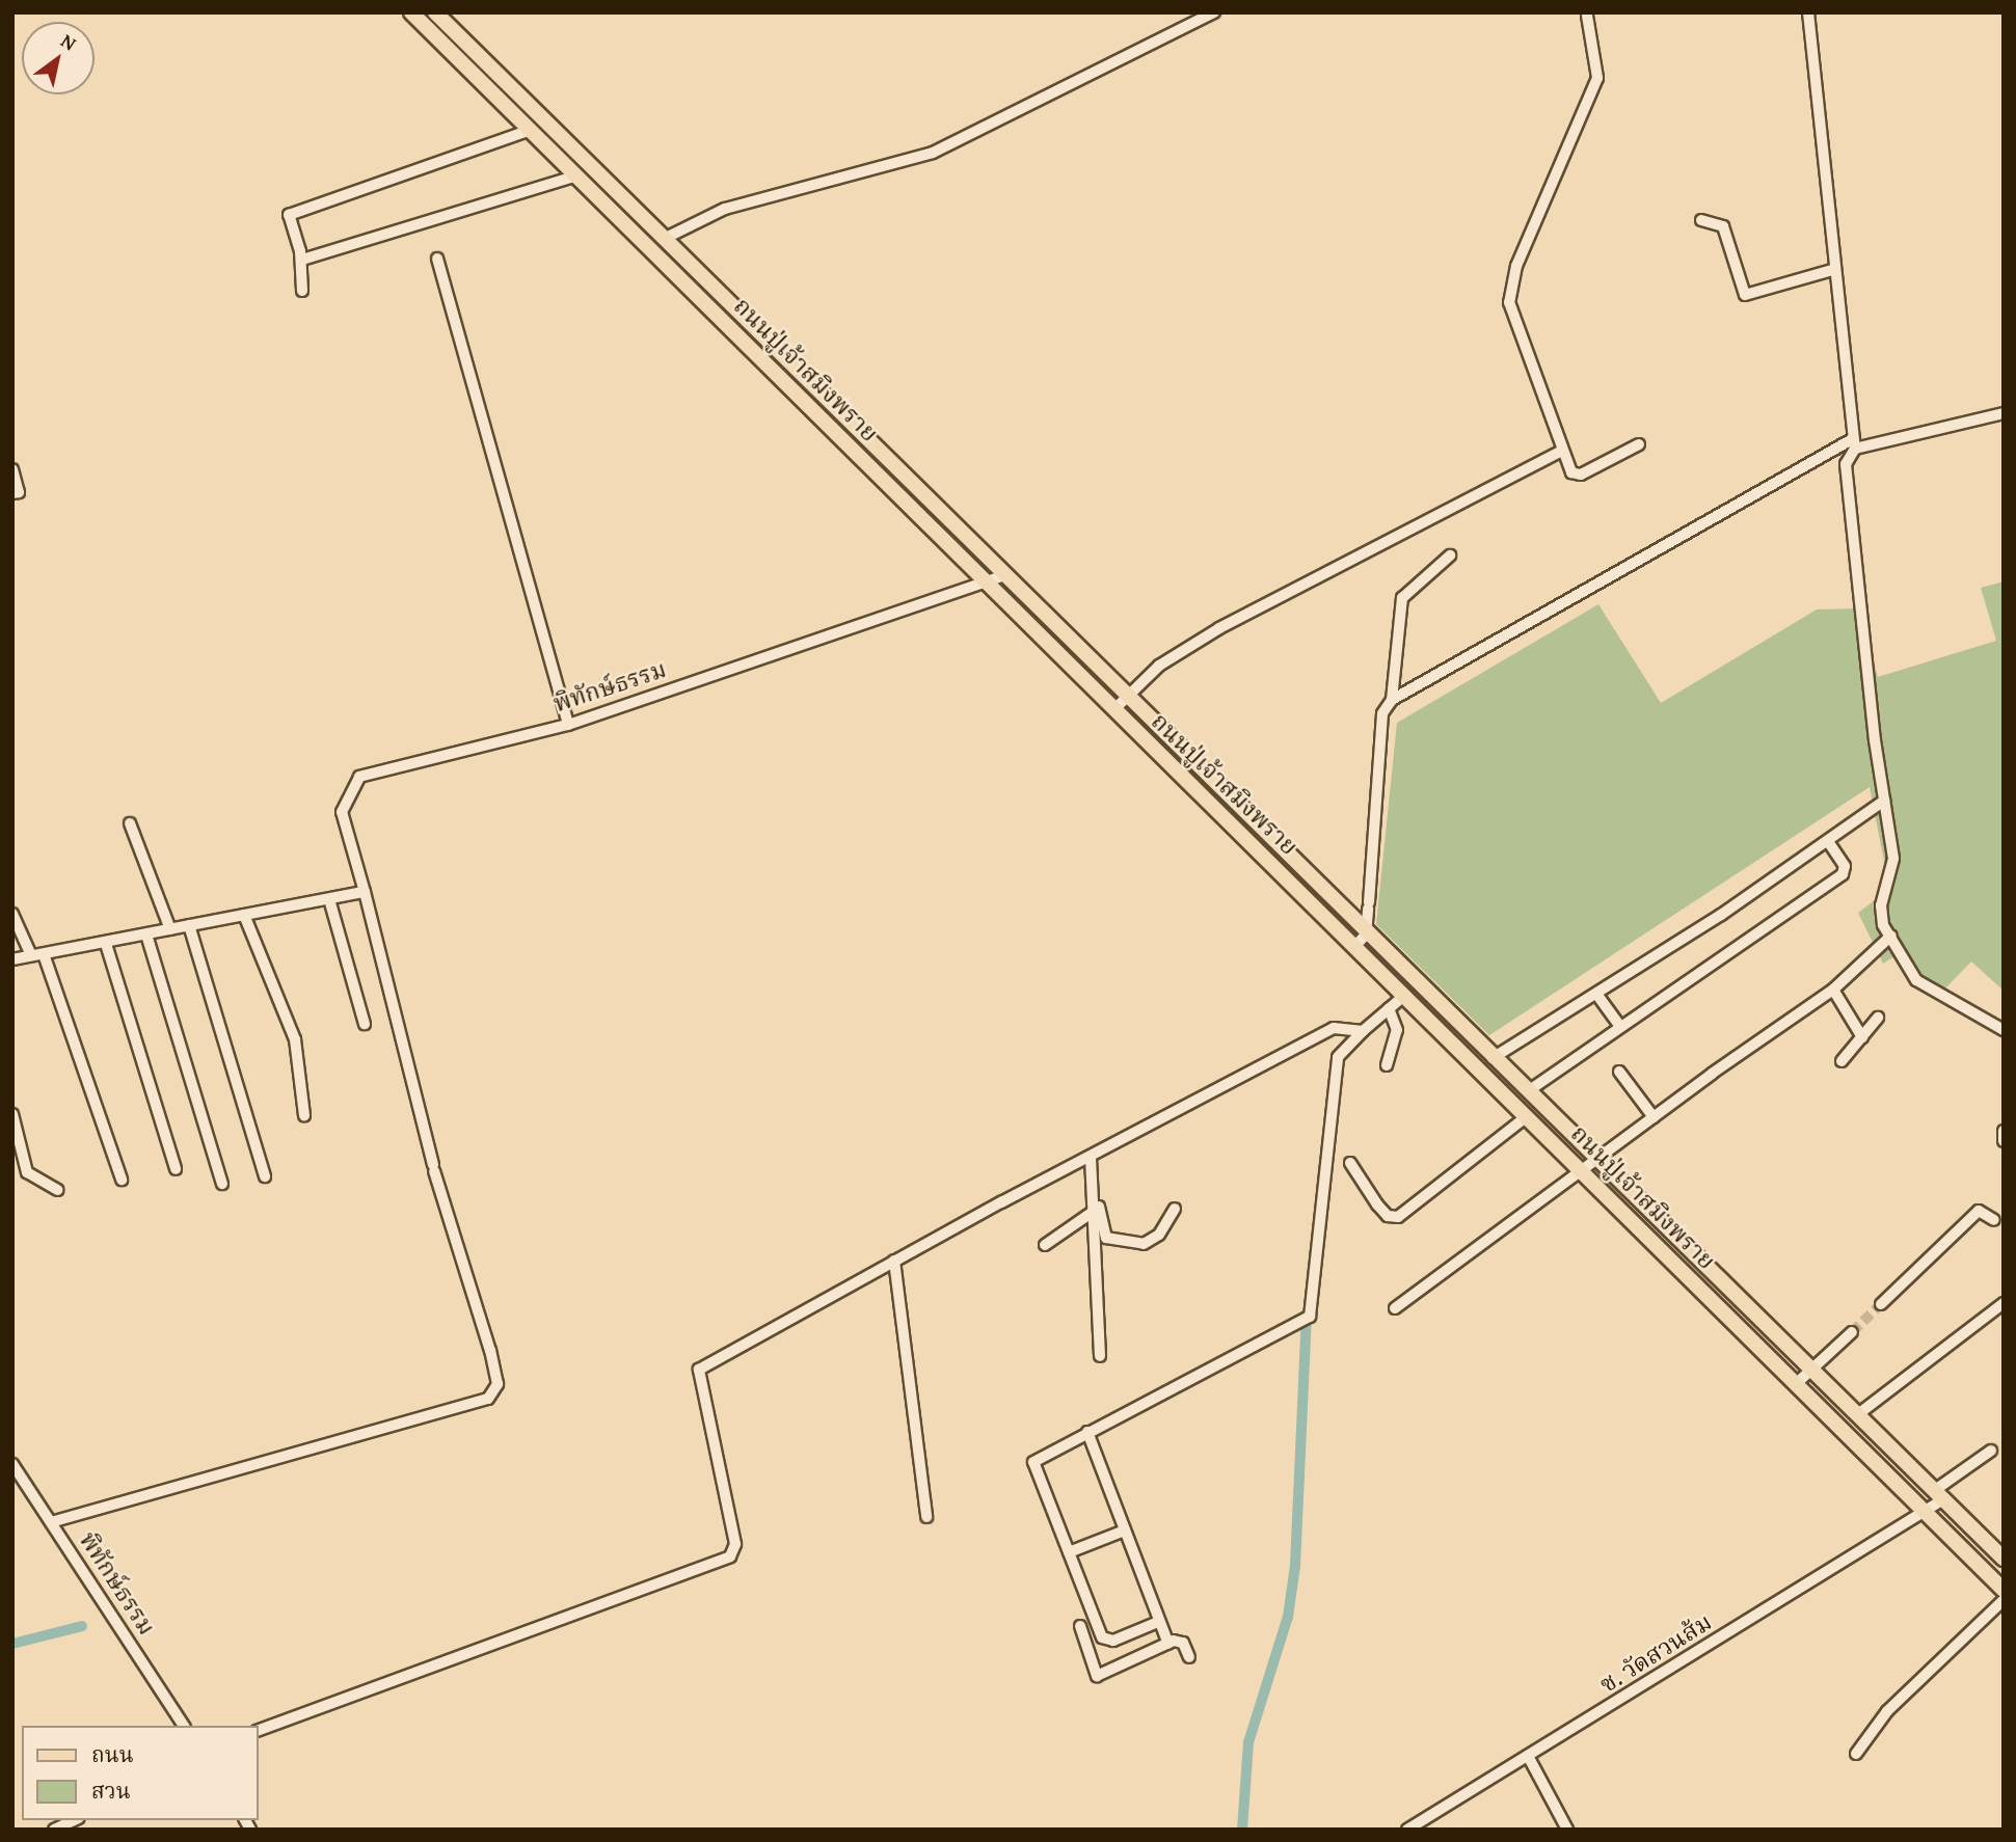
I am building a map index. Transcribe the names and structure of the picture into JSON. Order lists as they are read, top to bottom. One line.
{"streets":{"main road":["ถนนปู่เจ้าสมิงพราย"],"street":["พิทักษ์ธรรม","ซ. วัดสวนส้ม"]},"crossings":[["ถนนปู่เจ้าสมิงพราย","พิทักษ์ธรรม"],["ถนนปู่เจ้าสมิงพราย","ซ. วัดสวนส้ม"]],"legend":["ถนน","สวน"],"north":"top right"}
